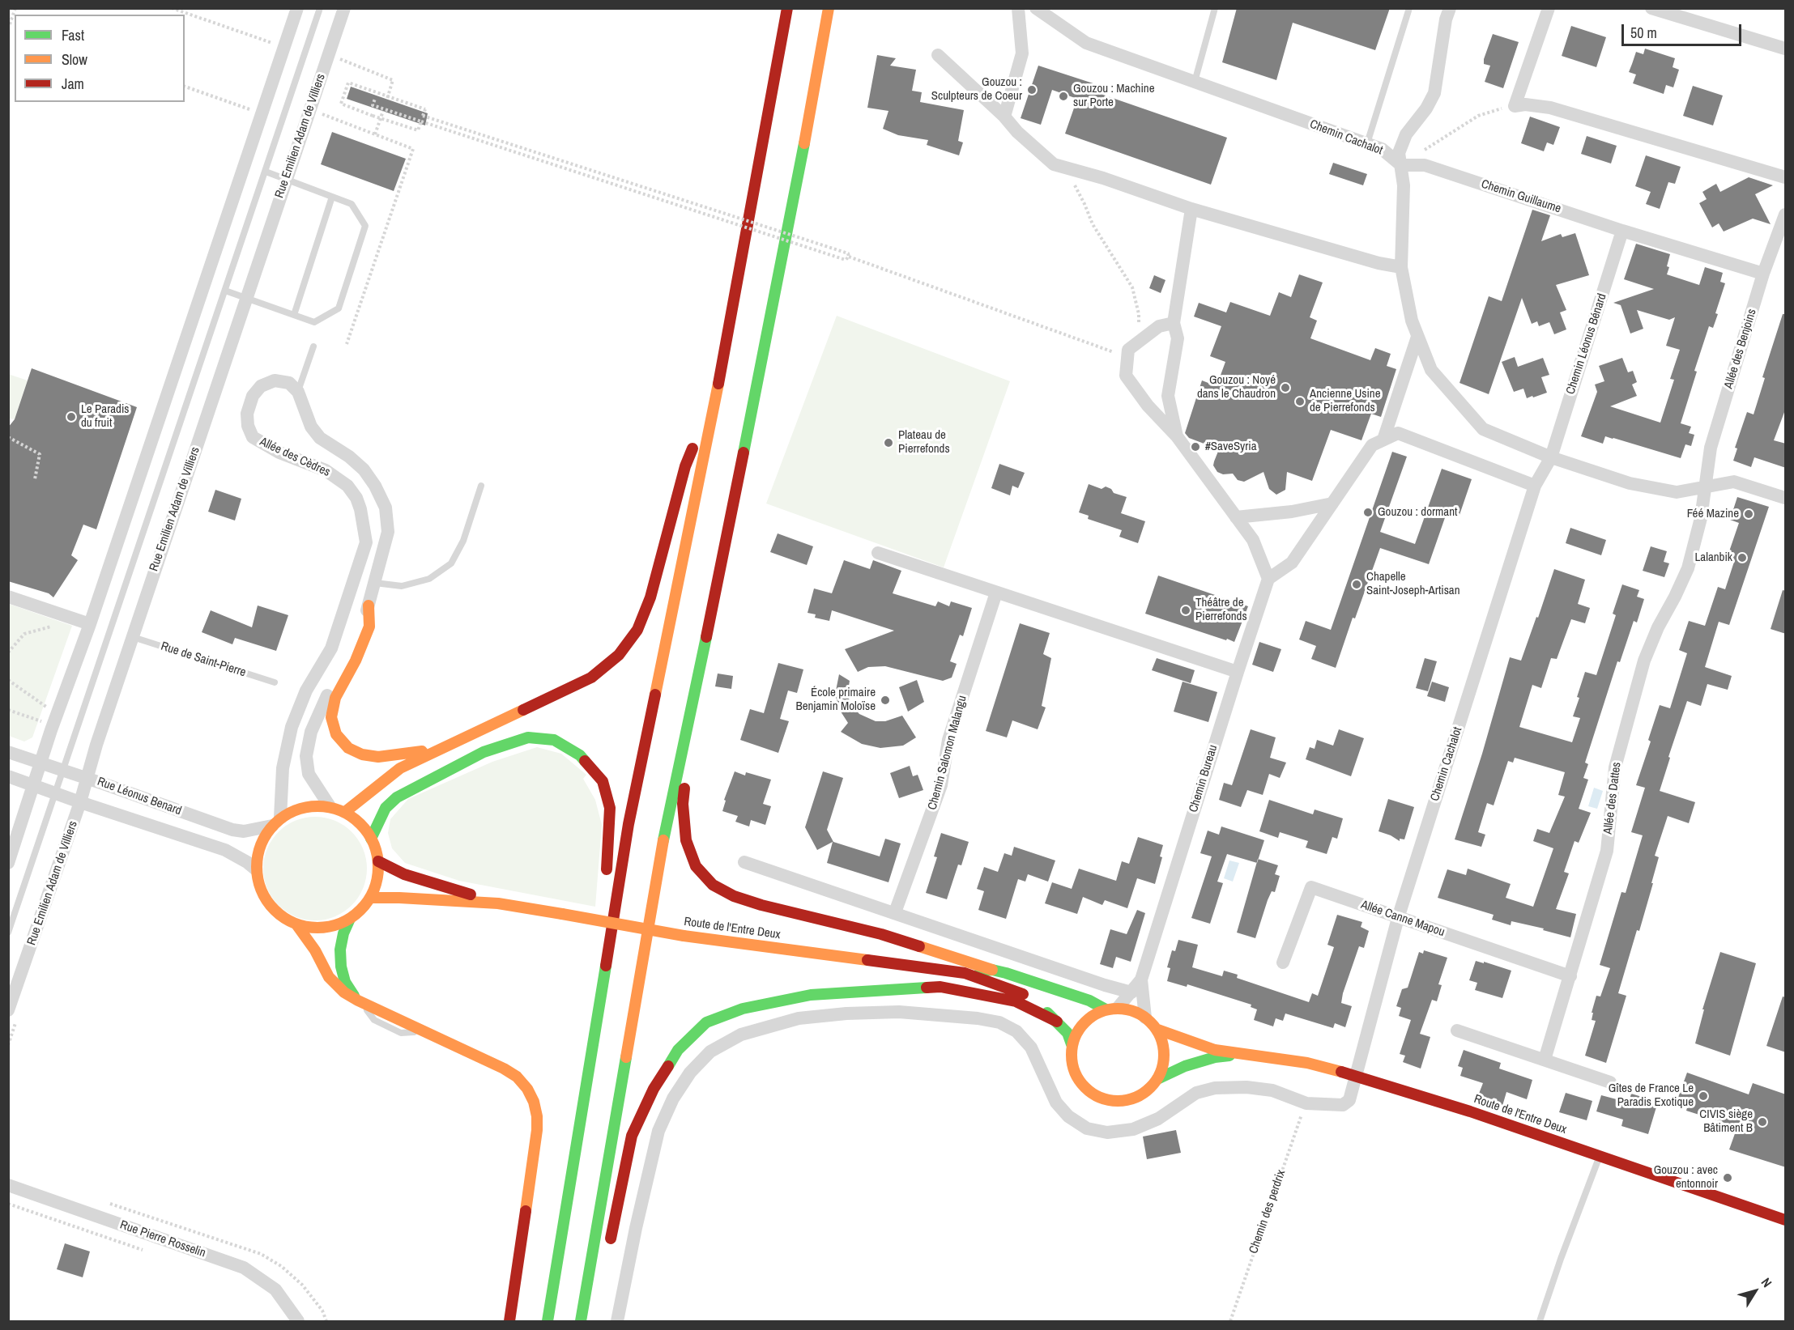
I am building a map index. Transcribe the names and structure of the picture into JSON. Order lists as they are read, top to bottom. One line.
{"streets":{"main road":["Route de l'Entre Deux"],"street":["Rue Emilien Adam de Villiers","Chemin Cachalot","Chemin Guillaume","Chemin Léonus Bénard","Allée des Benjoins","Allée des Cèdres","Chemin Salomon Malangu","Chemin Bureau","Rue Léonus Benard","Allée des Dattes","Allée Canne Mapou","Rue Pierre Rosselin"],"lane":["Rue de Saint-Pierre"],"path":["Chemin des perdrix"]},"crossings":[["Rue Emilien Adam de Villiers","Rue de Saint-Pierre"],["Rue Emilien Adam de Villiers","Rue Léonus Benard"],["Chemin Cachalot","Chemin Guillaume"],["Chemin Cachalot","Chemin Léonus Bénard"],["Chemin Cachalot","Allée Canne Mapou"],["Chemin Cachalot","Route de l'Entre Deux"],["Chemin Cachalot","Chemin des perdrix"],["Chemin Guillaume","Chemin Léonus Bénard"],["Chemin Guillaume","Allée des Benjoins"],["Allée des Benjoins","Allée des Dattes"],["Allée des Cèdres","Rue Léonus Benard"],["Allée des Cèdres","Route de l'Entre Deux"],["Chemin Bureau","Route de l'Entre Deux"],["Rue Léonus Benard","Route de l'Entre Deux"],["Allée des Dattes","Allée Canne Mapou"]],"places":["Gouzou : Sculpteurs de Coeur","Gouzou : Machine sur Porte","Gouzou : Noyé dans le Chaudron","Ancienne Usine de Pierrefonds","Le Paradis du fruit","Plateau de Pierrefonds","#SaveSyria","Gouzou : dormant","Féé Mazine","Lalanbik","Chapelle Saint-Joseph-Artisan","Théâtre de Pierrefonds","École primaire Benjamin Moloïse","Gîtes de France Le Paradis Exotique","CIVIS siège Bâtiment B","Gouzou : avec entonnoir"],"legend":["Fast","Slow","Jam"],"scale_bar":"50 m","north":"top right"}
